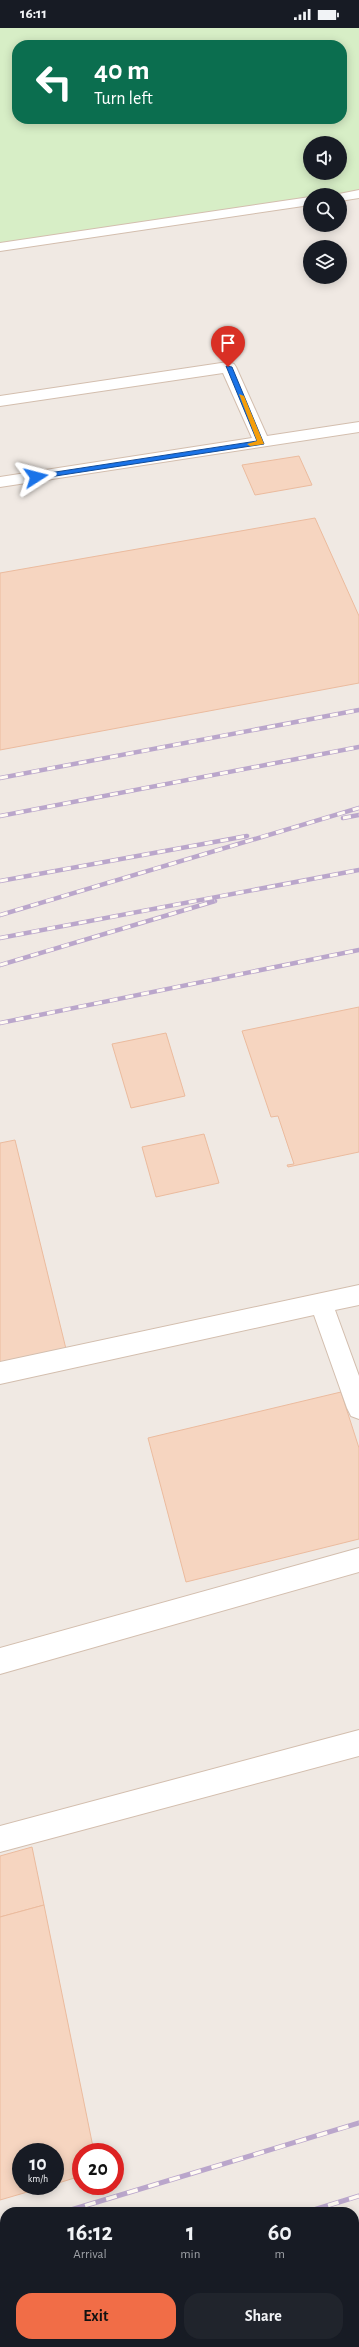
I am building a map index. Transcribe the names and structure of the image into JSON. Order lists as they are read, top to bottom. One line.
{"page":{"status":"16:11","turn":["40 m","Turn left"],"speed":"10 km/h","limit":"20","eta":["16:12","Arrival","1","min","60","m"],"buttons":["Exit","Share"]}}
